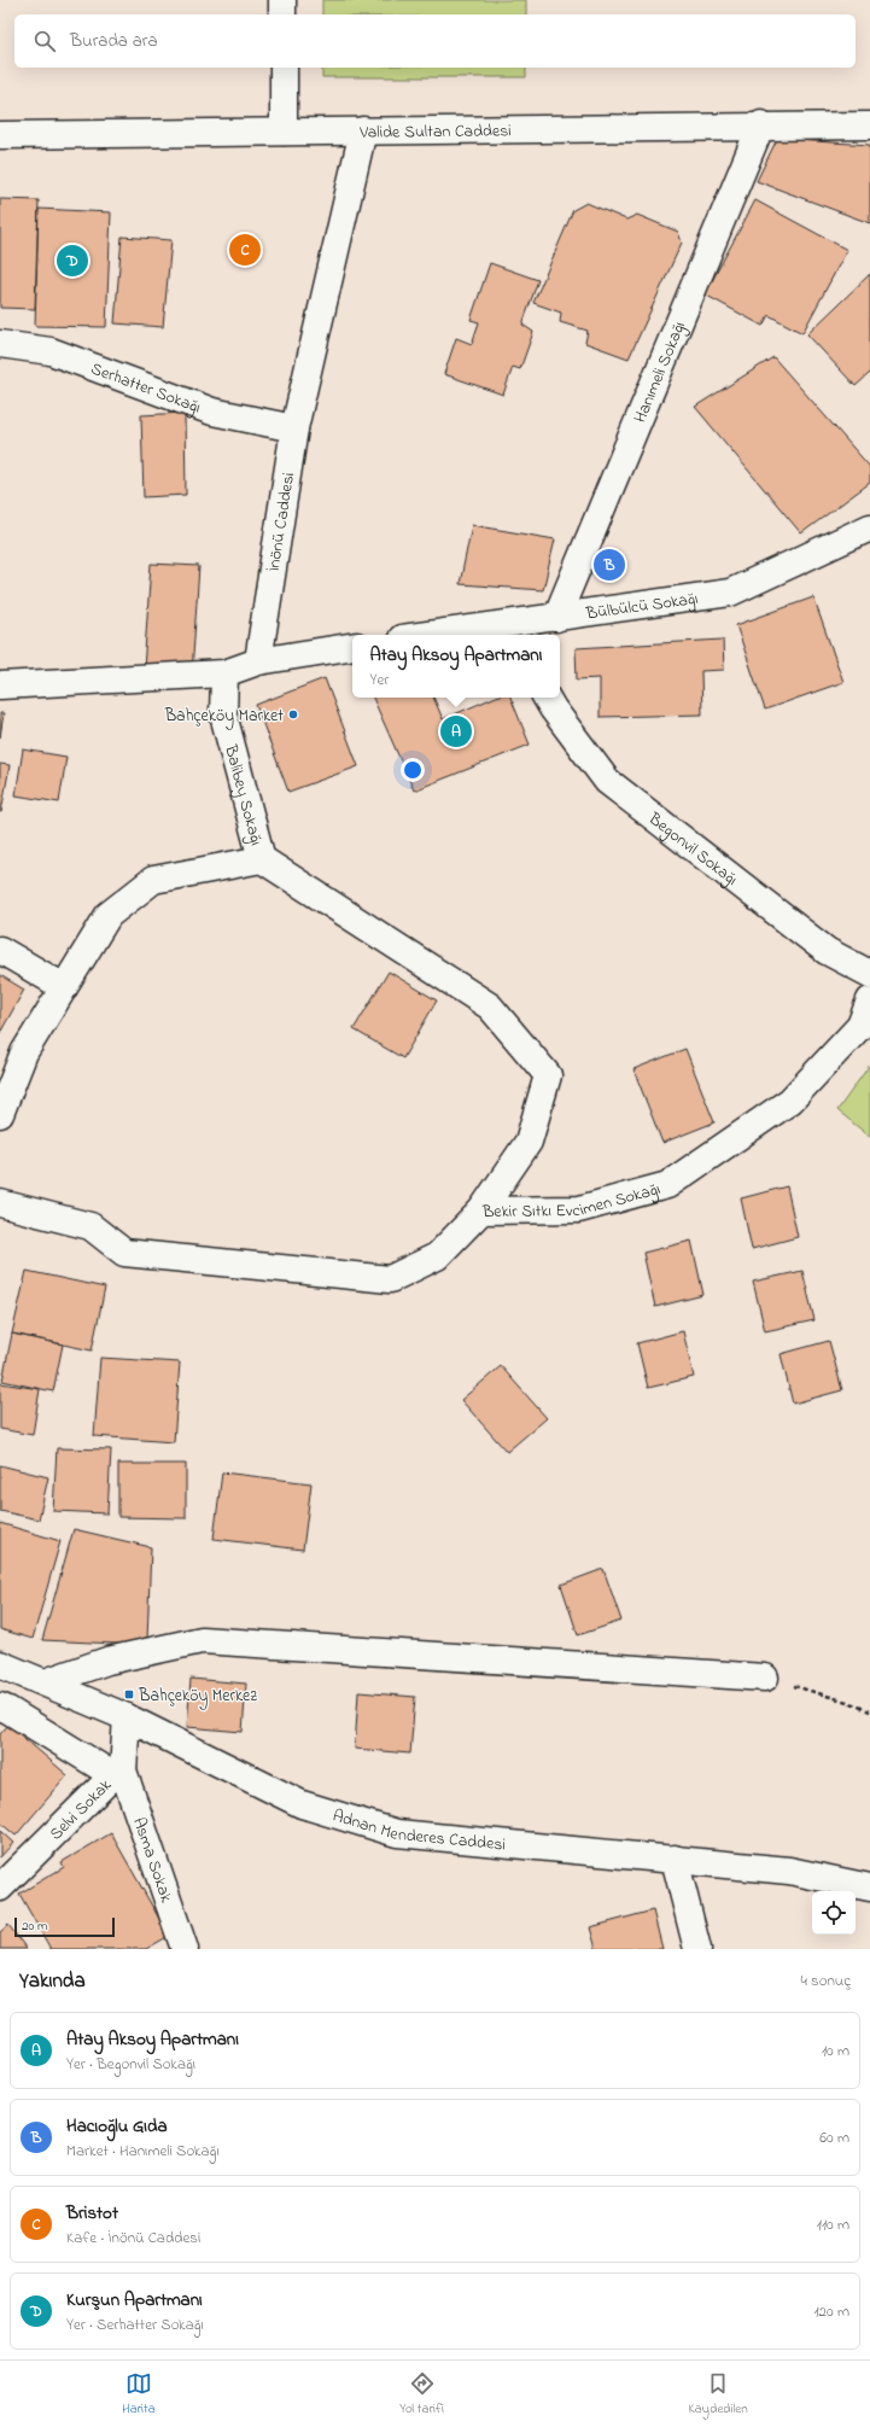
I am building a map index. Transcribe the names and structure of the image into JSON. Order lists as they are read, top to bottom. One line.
{"streets":{"street":["Valide Sultan Caddesi","Hanımeli Sokağı","Serhatter Sokağı","İnönü Caddesi","Bülbülcü Sokağı","Balibey Sokağı","Begonvil Sokağı","Bekir Sıtkı Evcimen Sokağı","Selvi Sokak","Adnan Menderes Caddesi","Asma Sokak"]},"crossings":[["Valide Sultan Caddesi","Hanımeli Sokağı"],["Valide Sultan Caddesi","İnönü Caddesi"],["Hanımeli Sokağı","Bülbülcü Sokağı"],["Serhatter Sokağı","İnönü Caddesi"],["Selvi Sokak","Adnan Menderes Caddesi"],["Selvi Sokak","Asma Sokak"]],"places":{"other":["Bahçeköy Market"],"transit":["Bahçeköy Merkez"]},"scale_bar":"20 m","page":{"search":"Burada ara","pins":["C","D","B","A"],"popup":["Atay Aksoy Apartmanı","Yer"],"scale":"20 m","heading":["Yakında","4 sonuç"],"list":[{"mark":"A","name":"Atay Aksoy Apartmanı","note":"Yer · Begonvil Sokağı","value":"10 m"},{"mark":"B","name":"Hacıoğlu Gıda","note":"Market · Hanımeli Sokağı","value":"60 m"},{"mark":"C","name":"Bristot","note":"Kafe · İnönü Caddesi","value":"110 m"},{"mark":"D","name":"Kurşun Apartmanı","note":"Yer · Serhatter Sokağı","value":"120 m"}],"nav":["Harita","Yol tarifi","Kaydedilen"]}}
